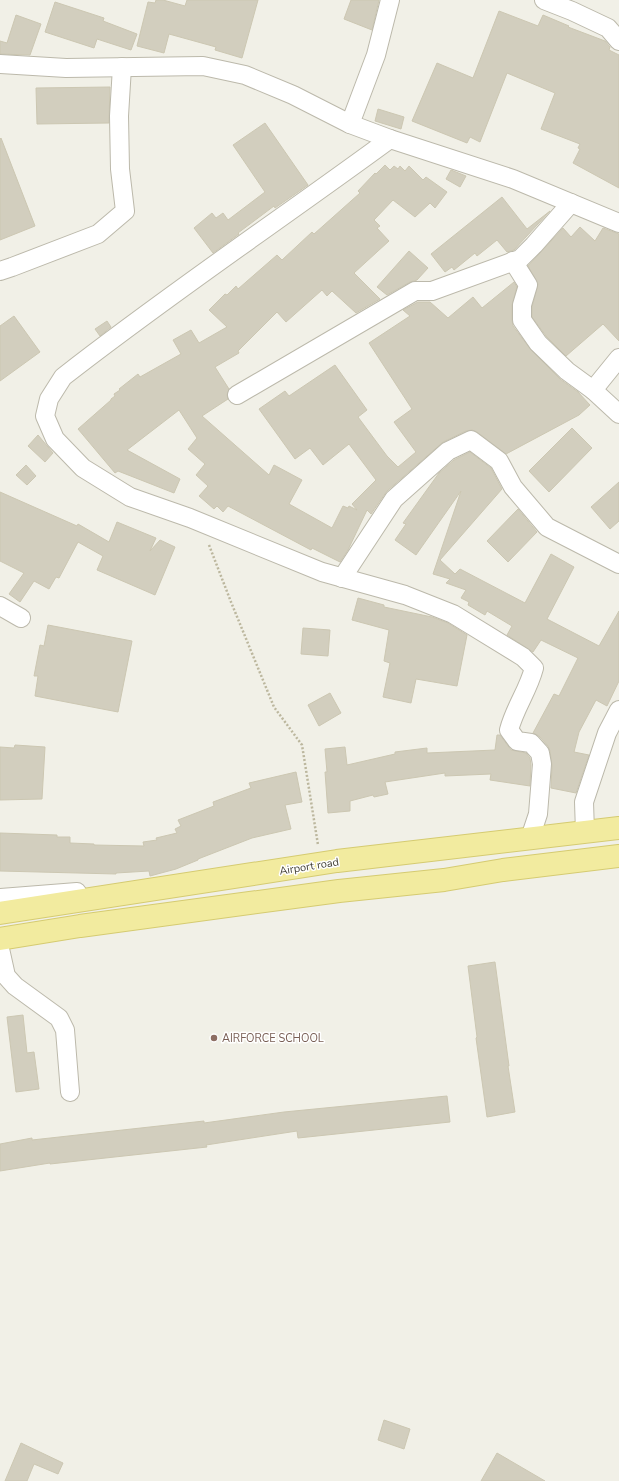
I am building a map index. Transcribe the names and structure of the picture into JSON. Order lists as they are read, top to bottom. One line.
{"streets":{"main road":["Airport road"]},"places":["AIRFORCE SCHOOL"]}
